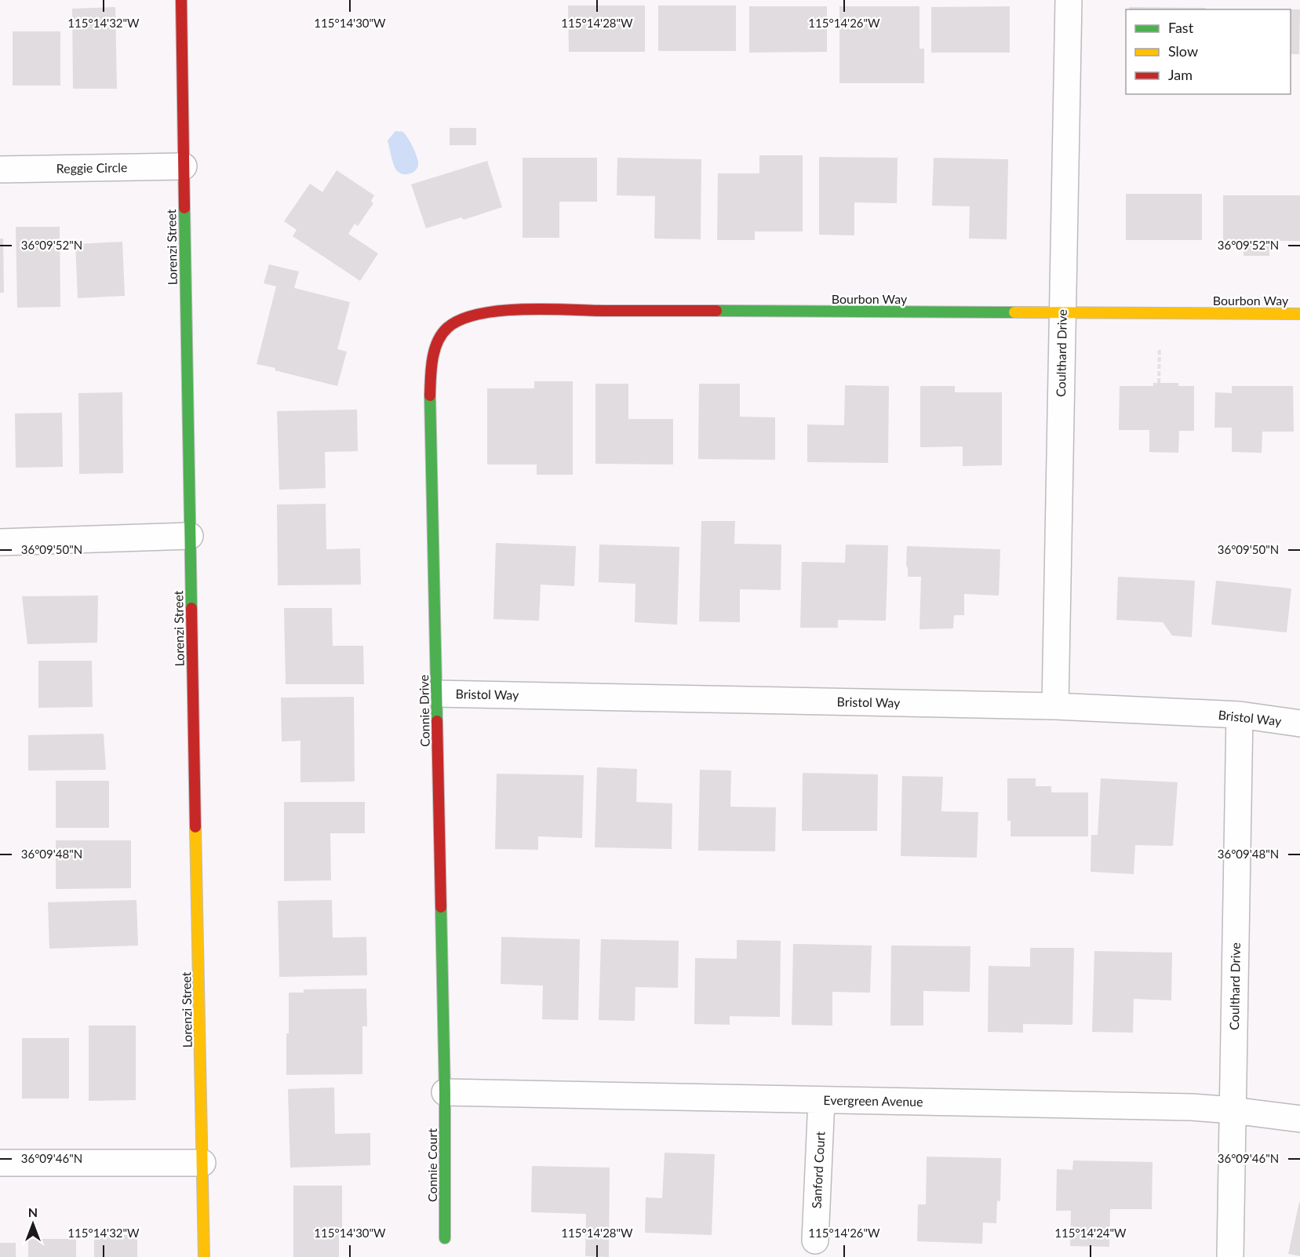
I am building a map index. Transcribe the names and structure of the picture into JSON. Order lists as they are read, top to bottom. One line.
{"streets":{"street":["Reggie Circle","Lorenzi Street","Bourbon Way","Coulthard Drive","Bristol Way","Connie Drive","Evergreen Avenue","Connie Court","Sanford Court"]},"crossings":[["Reggie Circle","Lorenzi Street"],["Bourbon Way","Coulthard Drive"],["Bourbon Way","Connie Drive"],["Coulthard Drive","Bristol Way"],["Coulthard Drive","Evergreen Avenue"],["Bristol Way","Connie Drive"],["Connie Drive","Evergreen Avenue"],["Connie Drive","Connie Court"],["Evergreen Avenue","Connie Court"],["Evergreen Avenue","Sanford Court"]],"legend":["Fast","Slow","Jam"],"north":"top","coordinates":["115°14'32\"W","115°14'30\"W","115°14'28\"W","115°14'26\"W","36°09'52\"N","36°09'50\"N","36°09'48\"N","36°09'46\"N","115°14'24\"W"]}
